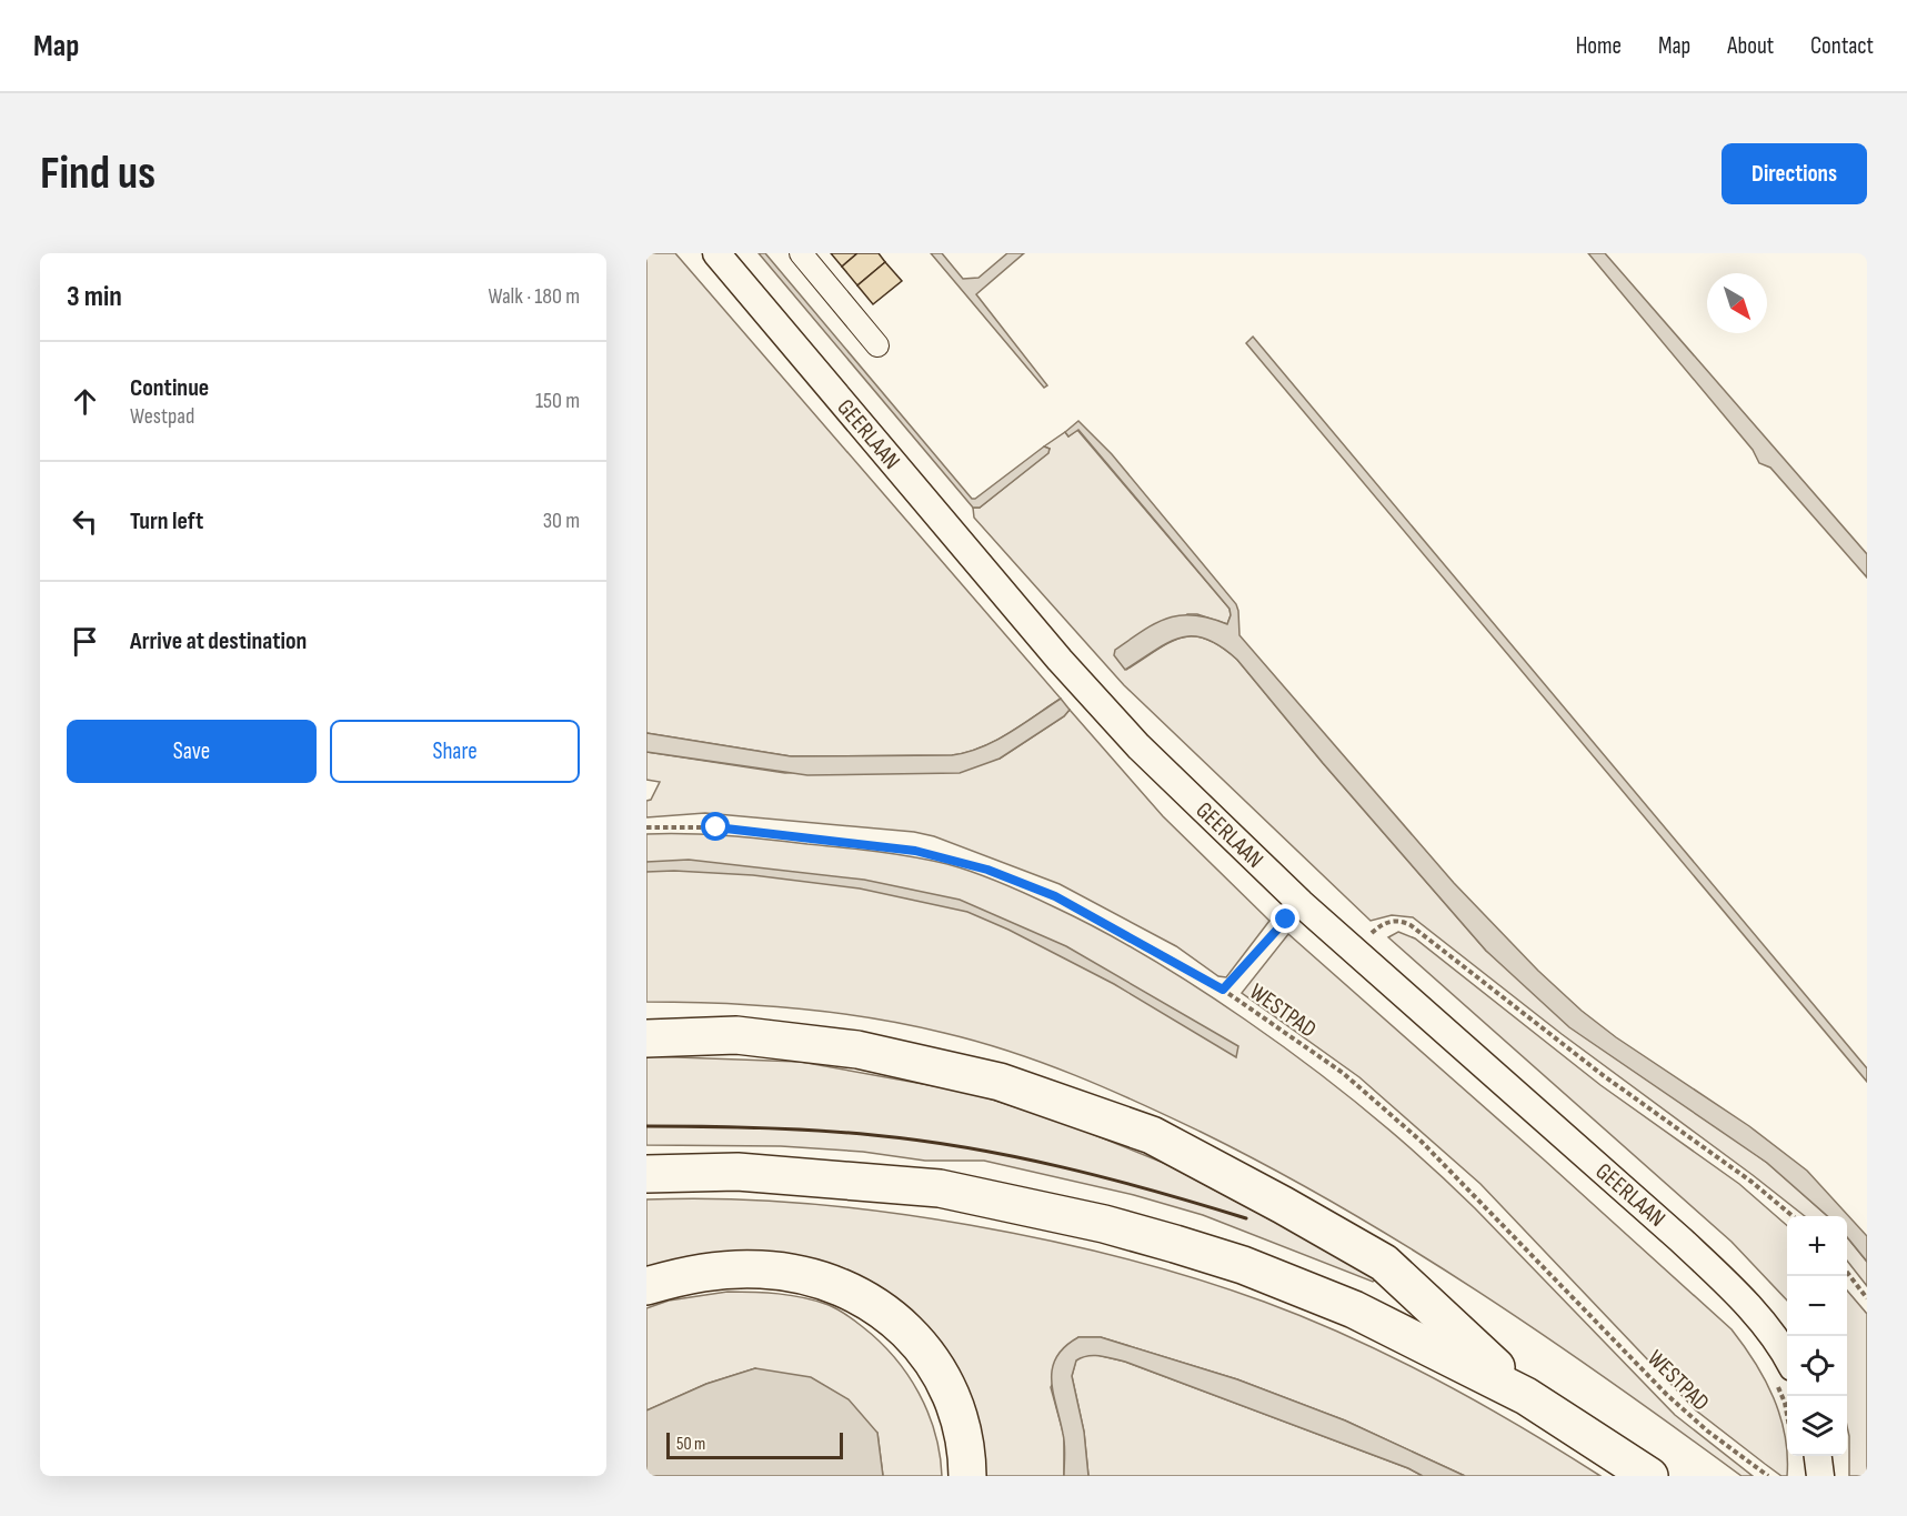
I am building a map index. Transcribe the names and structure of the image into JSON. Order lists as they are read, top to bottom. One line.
{"streets":{"street":["GEERLAAN"],"path":["WESTPAD"]},"scale_bar":"50 m","north":"bottom right","page":{"header":"Map","nav":["Home","Map","About","Contact"],"buttons":["Directions",["Save","Share"]],"title":"Find us","heading":["3 min","Walk · 180 m"],"list":[["Continue","Westpad","150 m"],["Turn left","30 m"],"Arrive at destination"],"map_buttons":["+","−"],"scale":"50 m"}}
